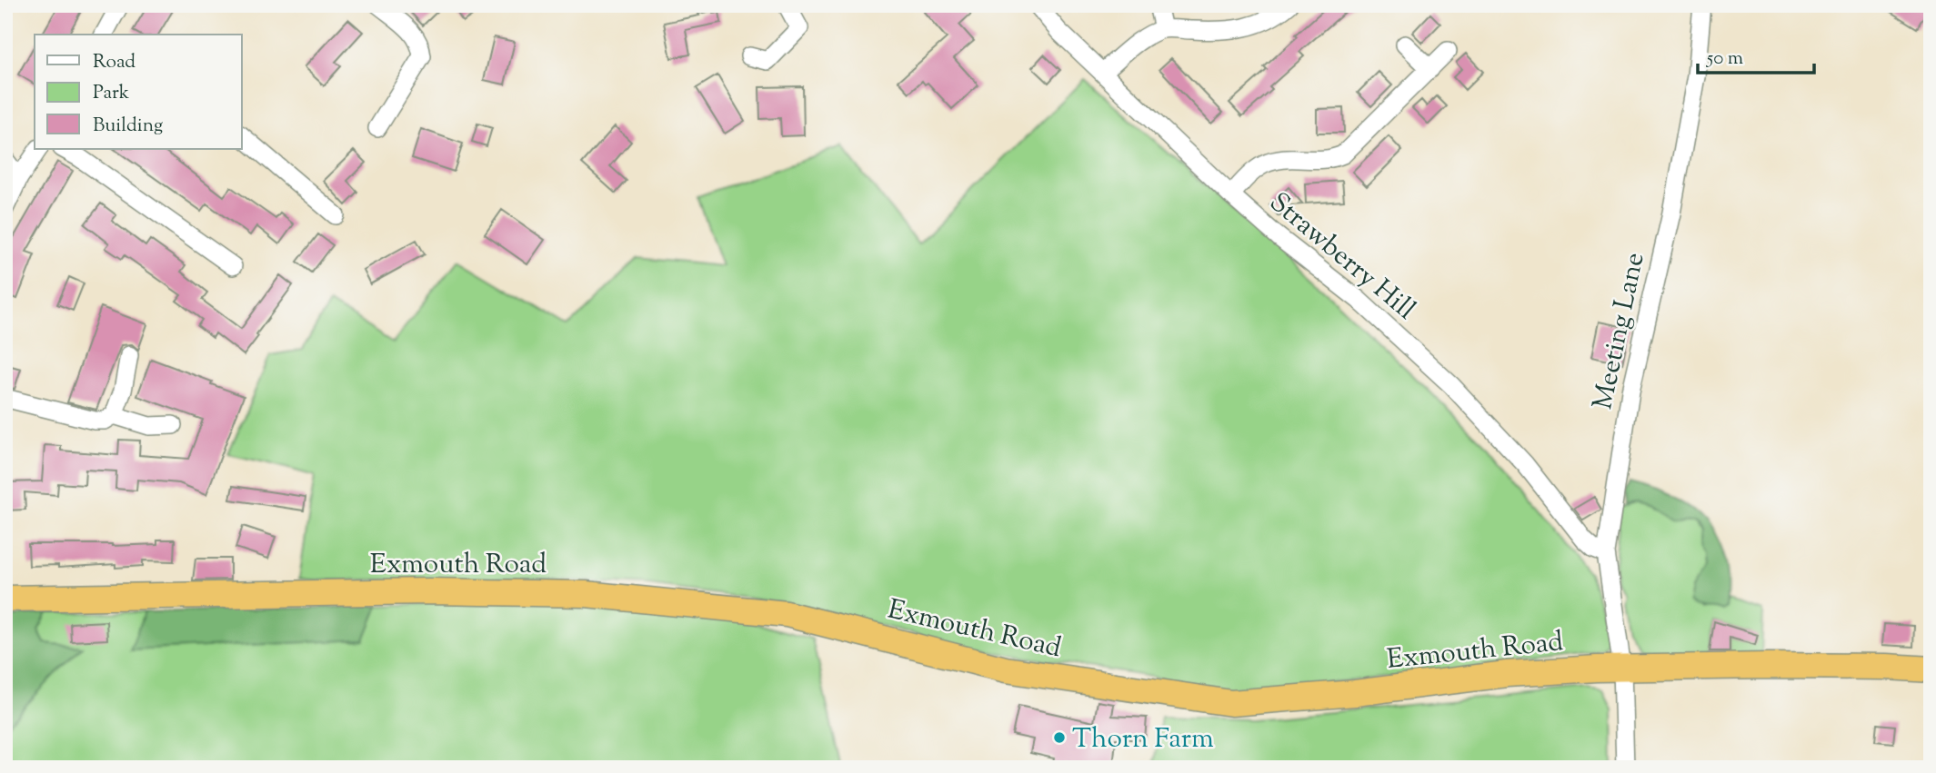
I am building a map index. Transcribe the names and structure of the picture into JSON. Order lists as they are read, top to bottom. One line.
{"streets":{"highway":["Exmouth Road"],"street":["Strawberry Hill","Meeting Lane"]},"crossings":[["Strawberry Hill","Meeting Lane"],["Meeting Lane","Exmouth Road"]],"places":["Thorn Farm"],"legend":["Road","Park","Building"],"scale_bar":"50 m"}
